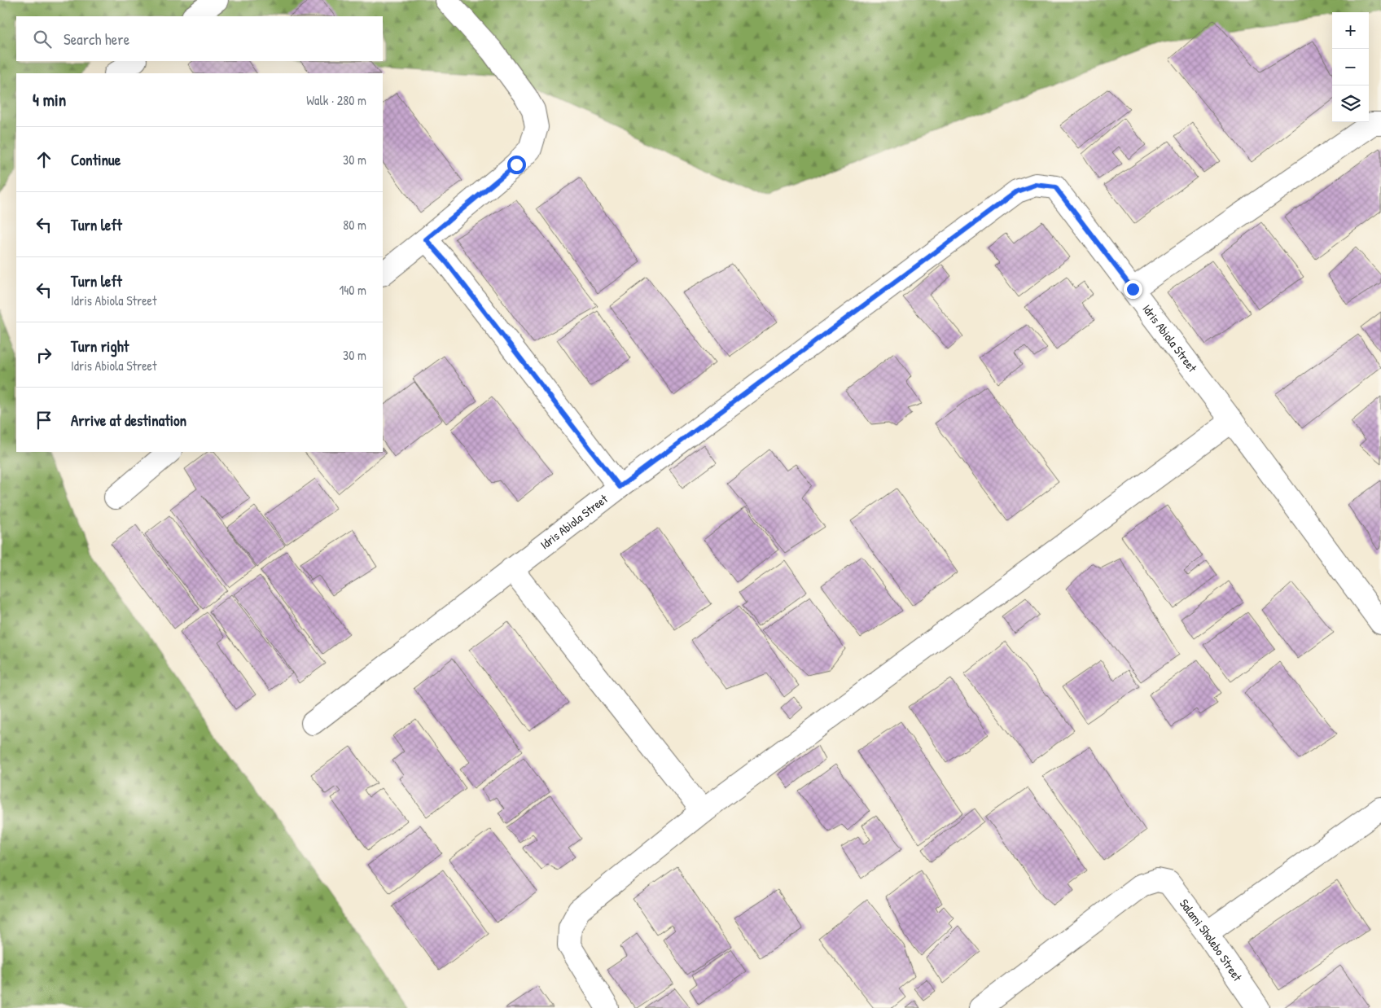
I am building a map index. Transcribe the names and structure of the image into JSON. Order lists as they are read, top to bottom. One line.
{"streets":{"street":["Idris Abiola Street","Salami Sholebo Street"]},"page":{"map_buttons":["+","−"],"search":"Search here","heading":["4 min","Walk · 280 m"],"list":[["Continue","30 m"],["Turn left","80 m"],["Turn left","Idris Abiola Street","140 m"],["Turn right","Idris Abiola Street","30 m"],"Arrive at destination"]}}
